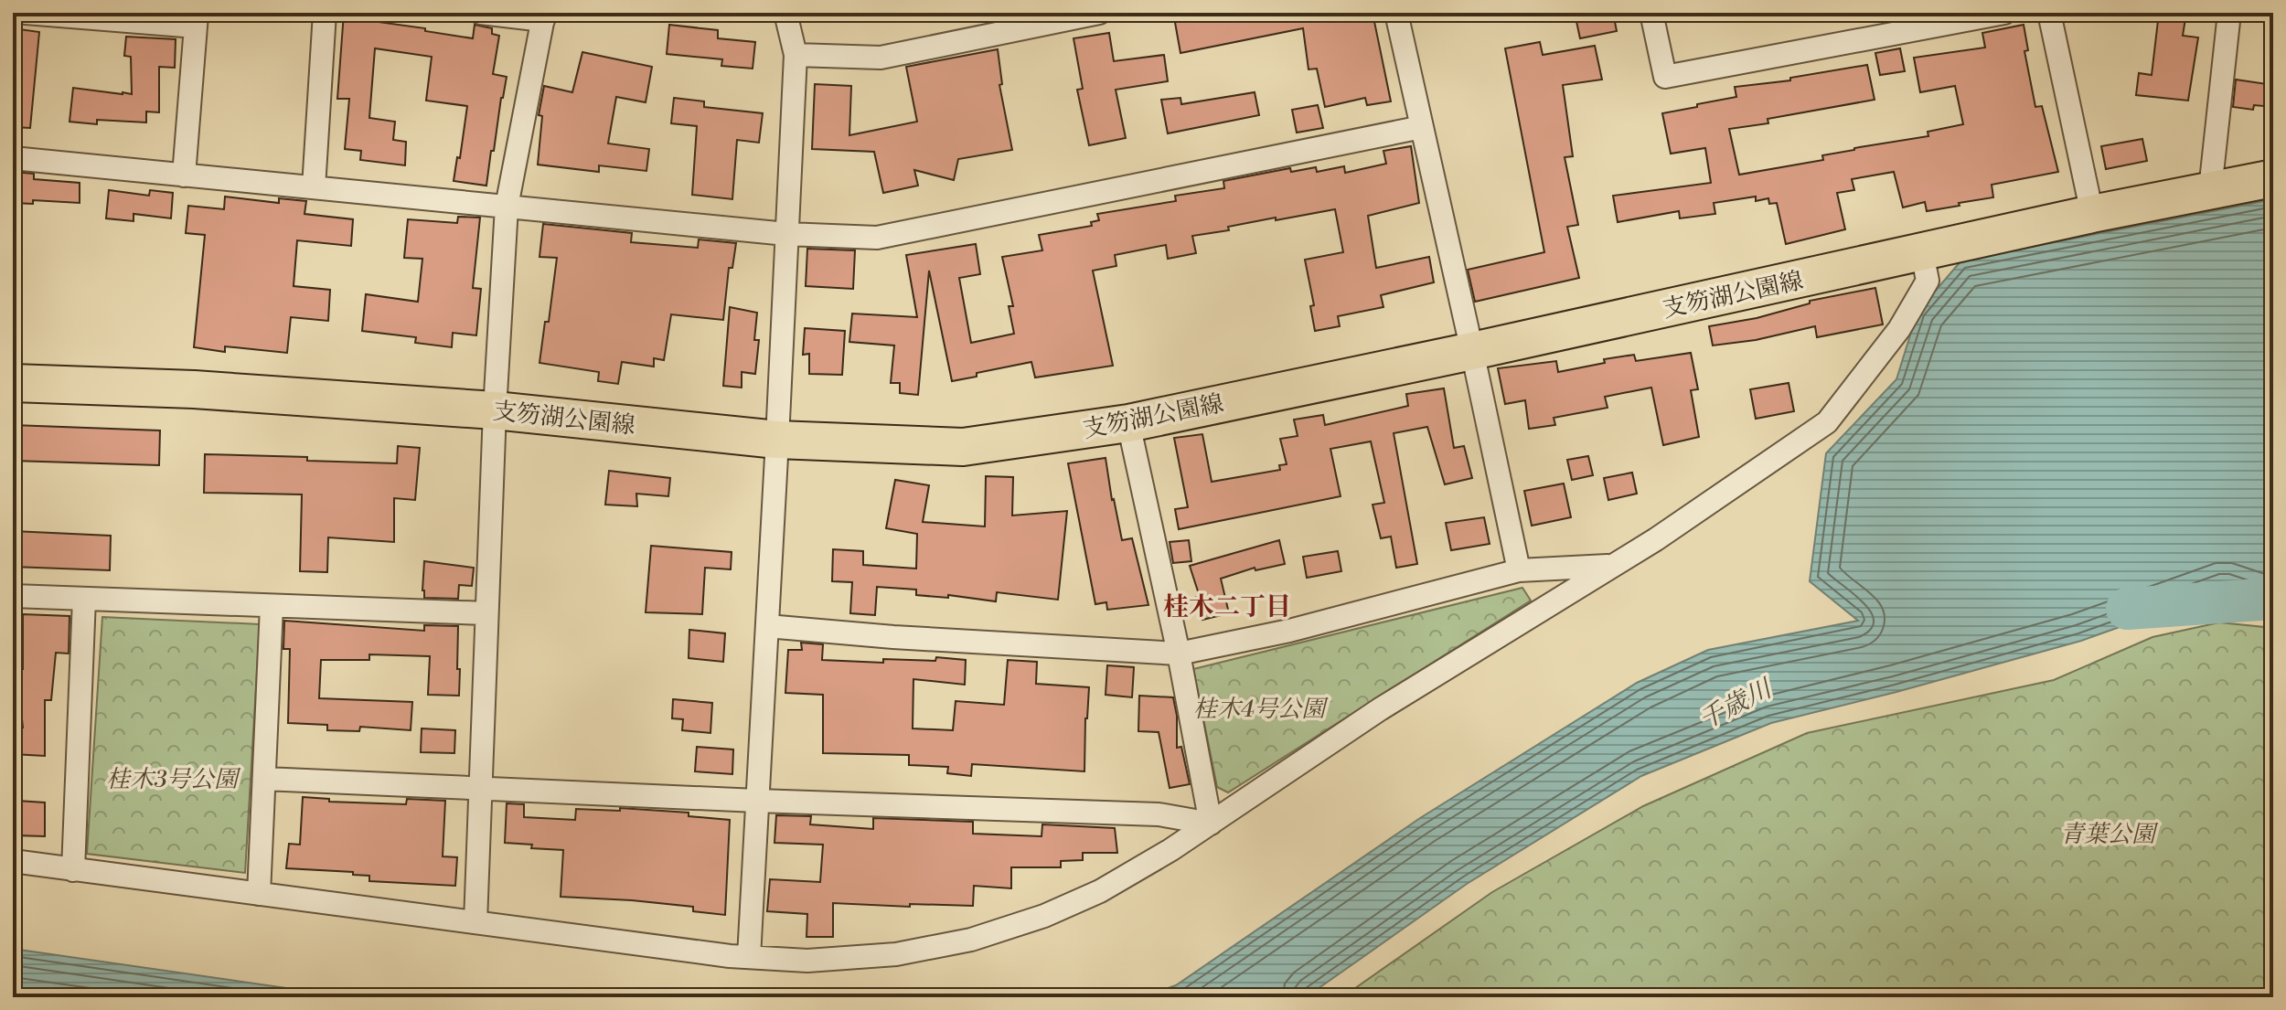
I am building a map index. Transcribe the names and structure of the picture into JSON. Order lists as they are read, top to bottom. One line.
{"streets":{"main road":["支笏湖公園線"]},"districts":["桂木二丁目"],"water":["千歳川"],"parks":["桂木4号公園","桂木3号公園","青葉公園"]}
